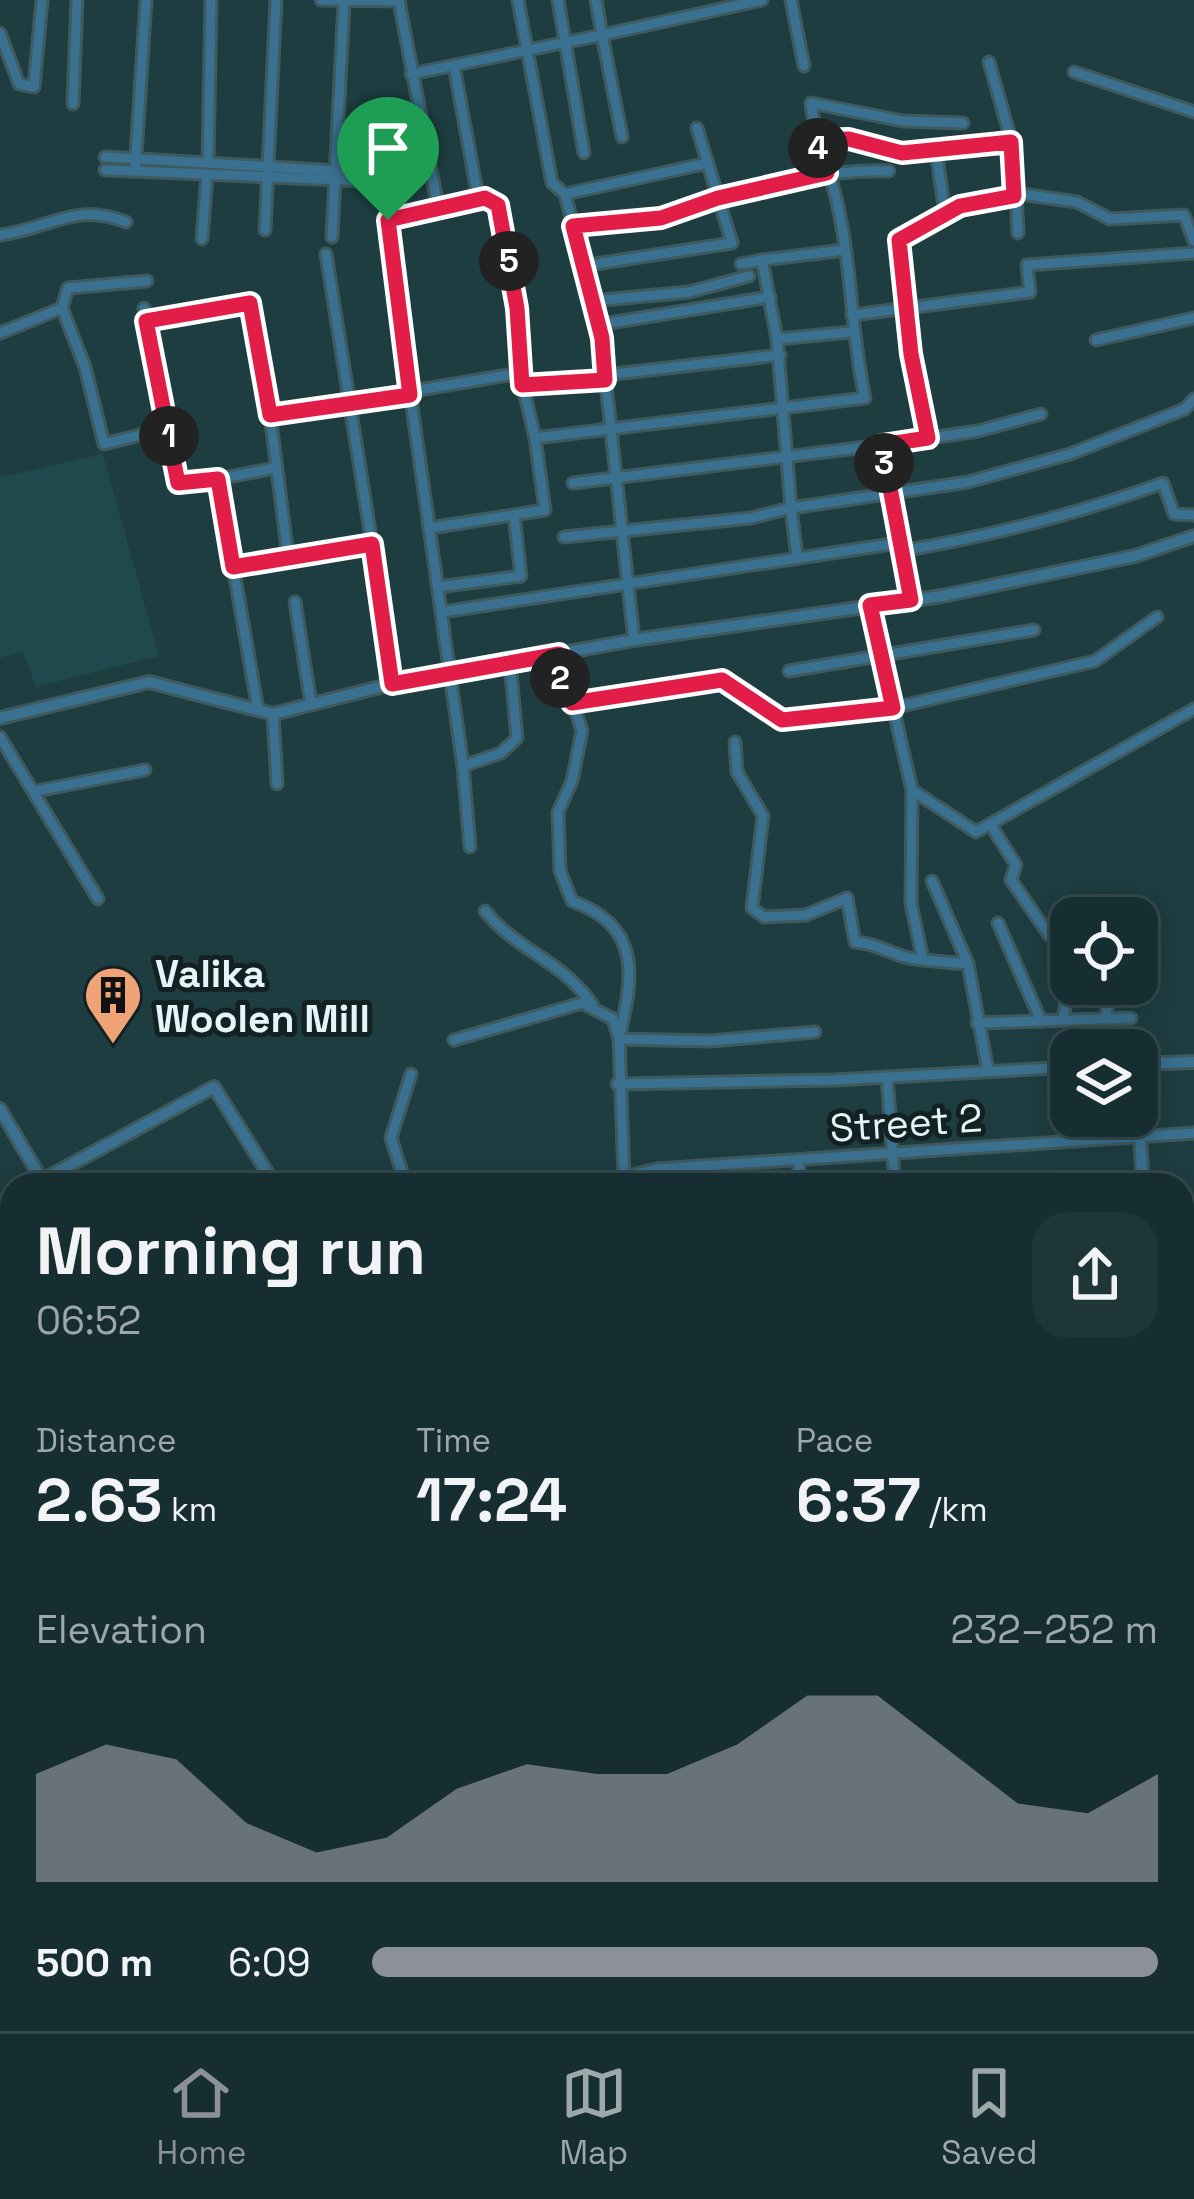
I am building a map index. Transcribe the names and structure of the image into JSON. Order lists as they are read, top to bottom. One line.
{"streets":{"street":["Street 2"]},"places":{"building":["Valika Woolen Mill"]},"page":{"pins":["4","5","1","3","2"],"heading":["Morning run","06:52"],"stats":[["Distance","2.63 km"],["Time","17:24"],["Pace","6:37 /km"]],"chart":["Elevation","232–252 m"],"list":[{"name":"500 m","note":"6:09"}],"tabs":["Home","Map","Saved"]}}
